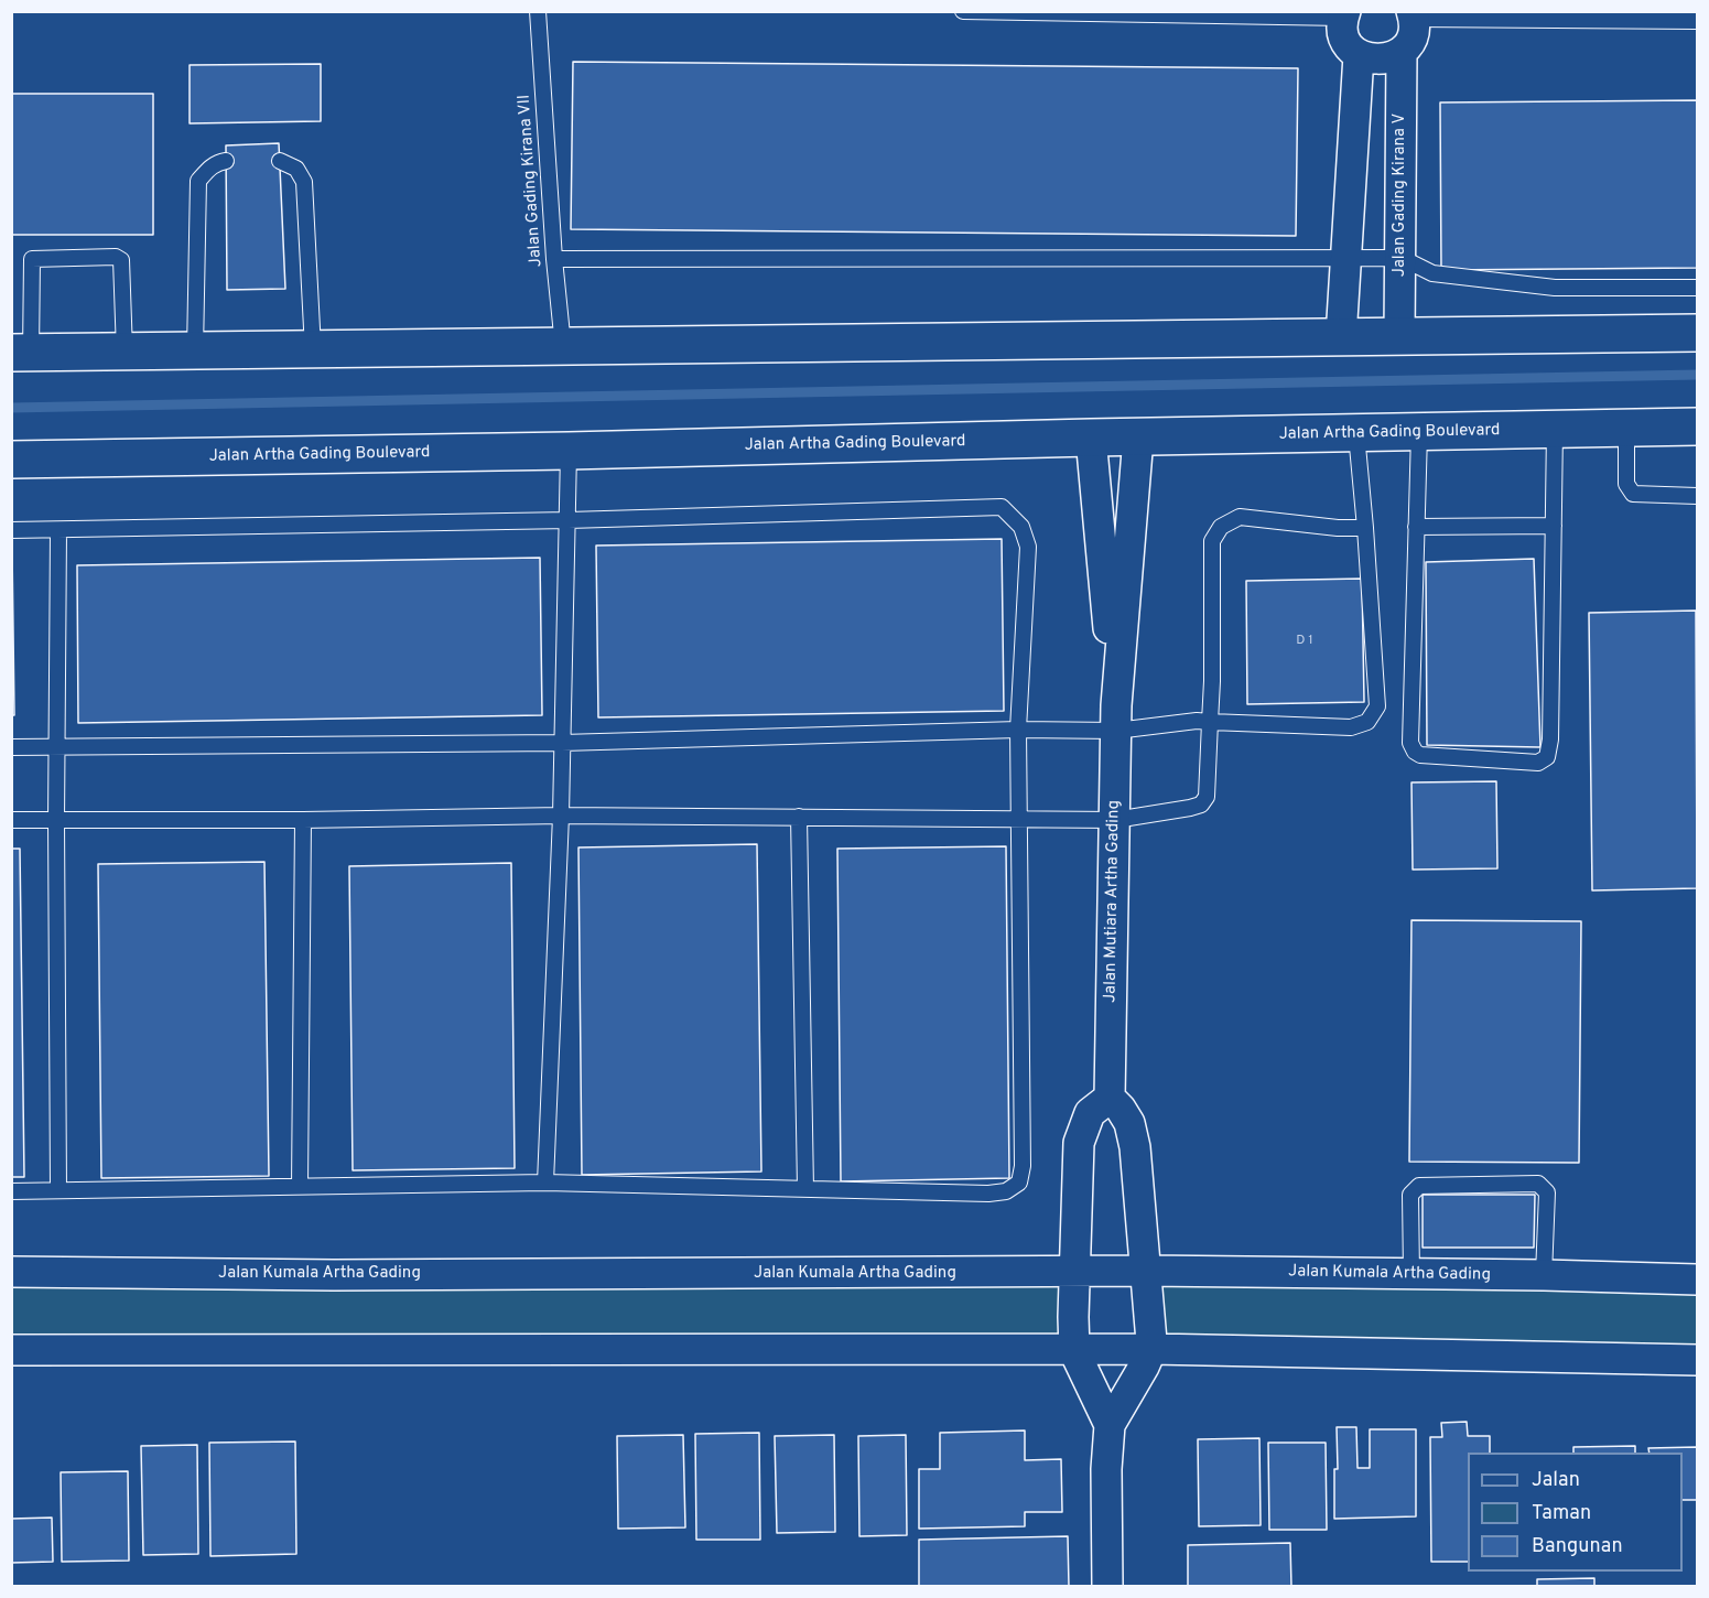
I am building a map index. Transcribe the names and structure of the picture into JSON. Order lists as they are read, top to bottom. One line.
{"streets":{"main road":["Jalan Artha Gading Boulevard"],"street":["Jalan Gading Kirana V","Jalan Mutiara Artha Gading","Jalan Kumala Artha Gading"],"lane":["Jalan Gading Kirana VII"]},"crossings":[["Jalan Artha Gading Boulevard","Jalan Mutiara Artha Gading"]],"house_numbers":["D 1"],"legend":["Jalan","Taman","Bangunan"]}
